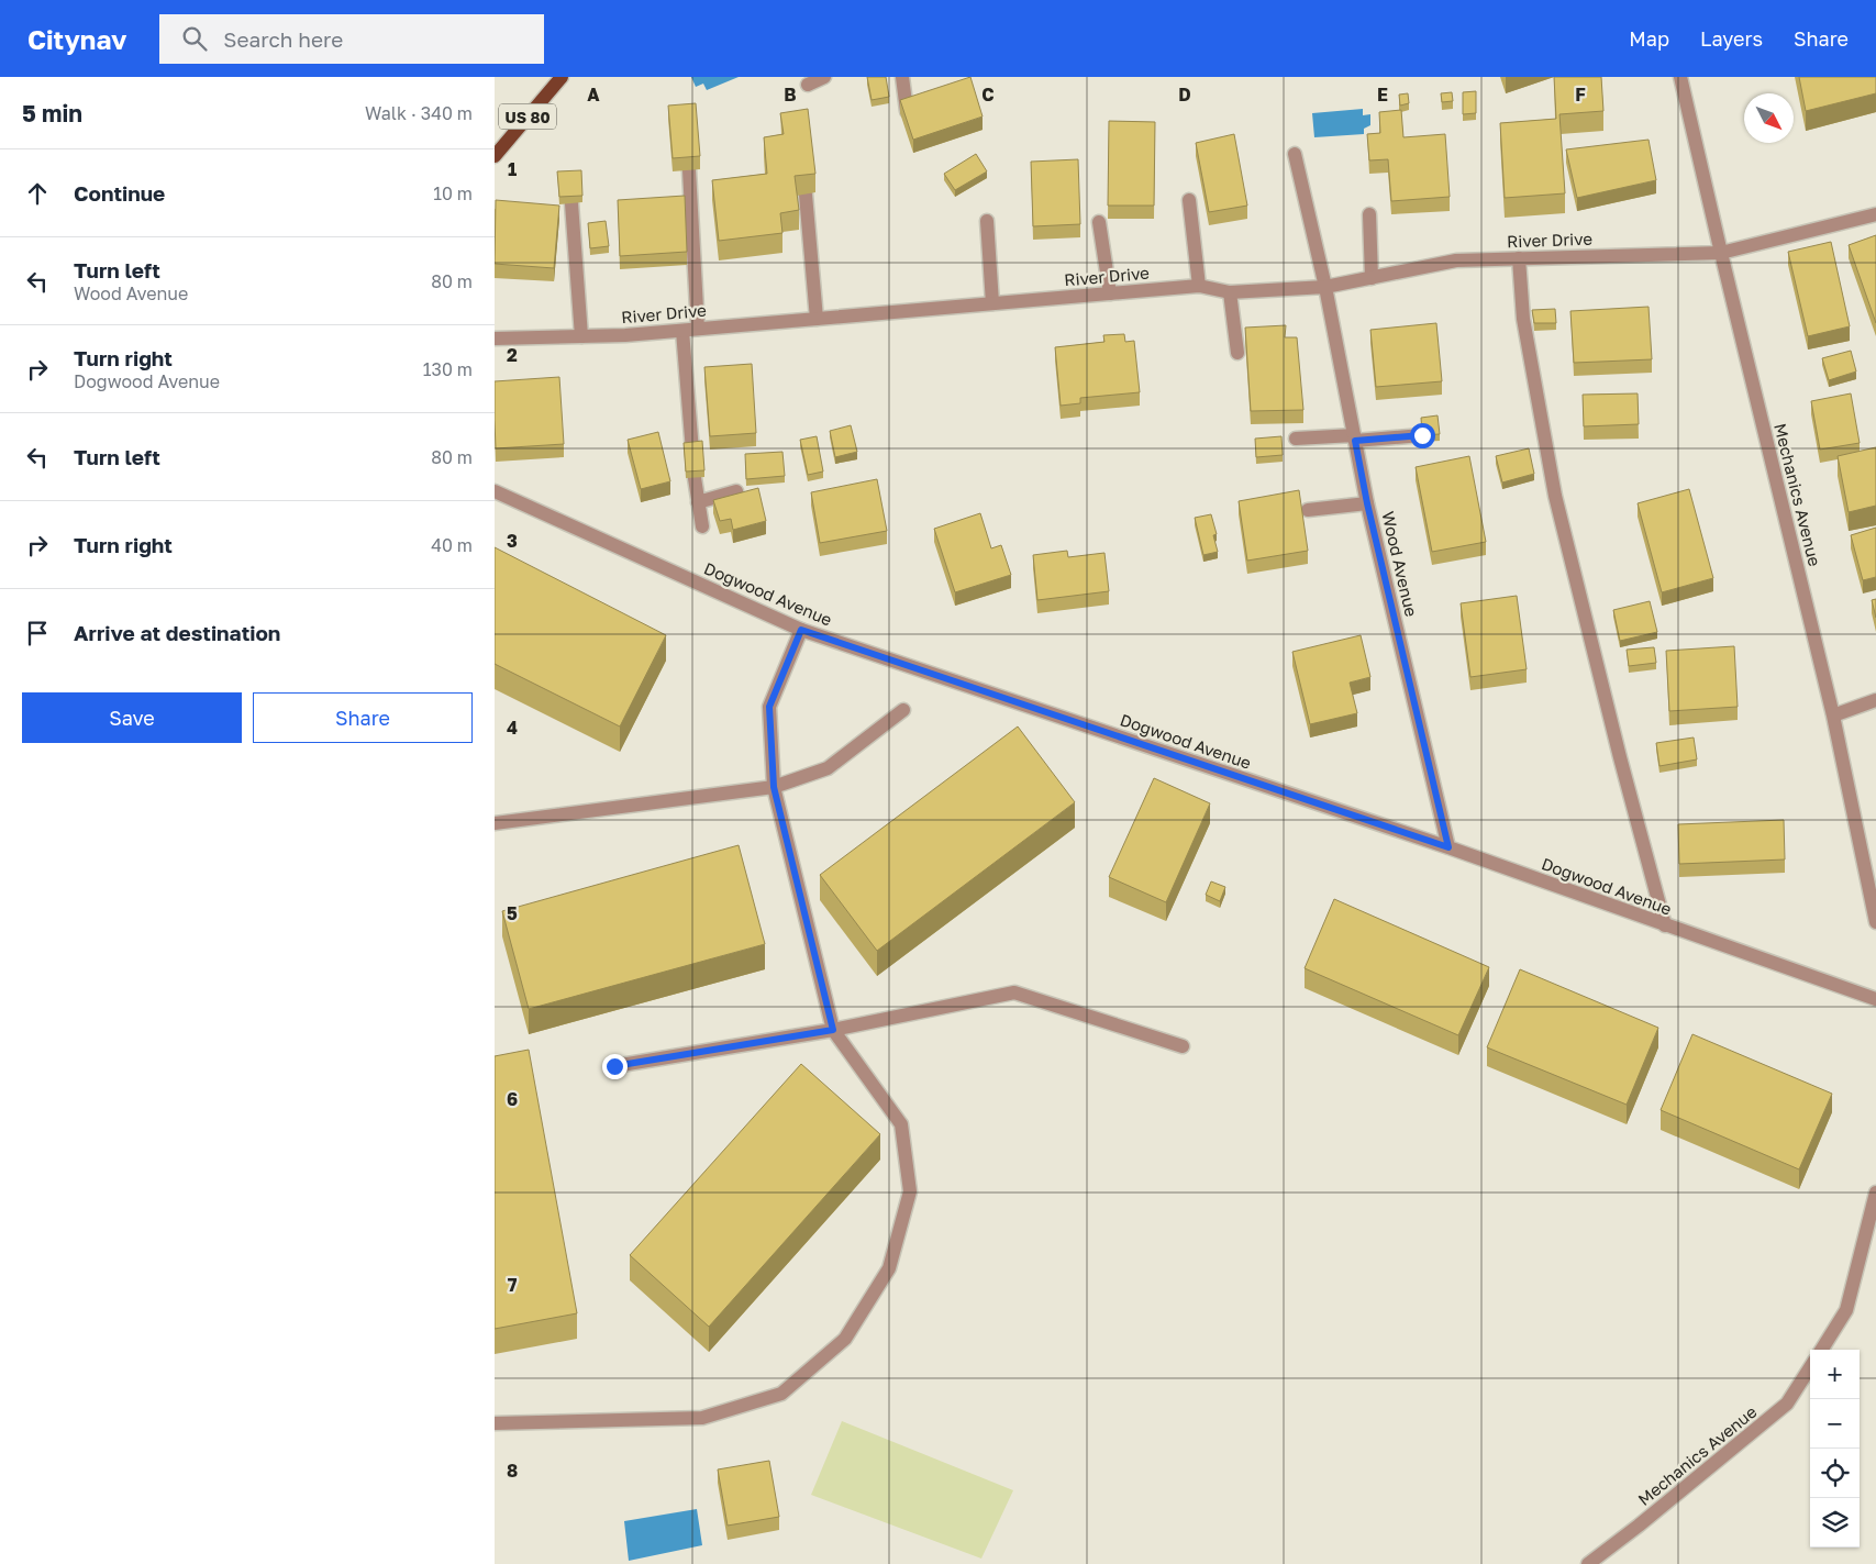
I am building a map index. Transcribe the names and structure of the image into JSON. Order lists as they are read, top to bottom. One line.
{"streets":{"main road":["US 80"],"street":["River Drive","Mechanics Avenue","Wood Avenue","Dogwood Avenue"]},"crossings":[["River Drive","Mechanics Avenue"],["River Drive","Wood Avenue"],["Wood Avenue","Dogwood Avenue"]],"north":"bottom right","page":{"header":"Citynav","search":"Search here","nav":["Map","Layers","Share"],"heading":["5 min","Walk · 340 m"],"list":[["Continue","10 m"],["Turn left","Wood Avenue","80 m"],["Turn right","Dogwood Avenue","130 m"],["Turn left","80 m"],["Turn right","40 m"],"Arrive at destination"],"buttons":["Save","Share"],"map_buttons":["+","−"]},"grid":{"columns":["A","B","C","D","E","F"],"rows":["1","2","3","4","5","6","7","8"]}}
